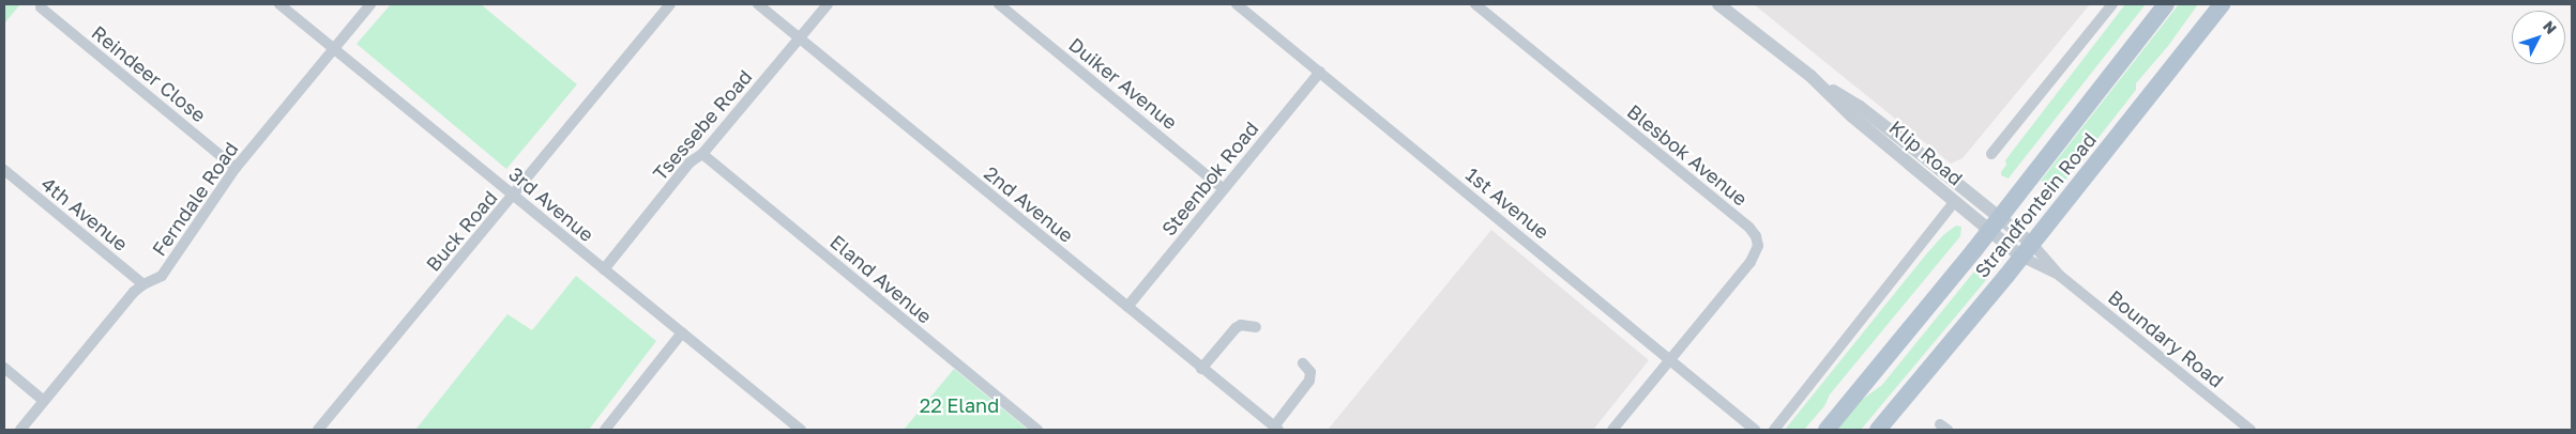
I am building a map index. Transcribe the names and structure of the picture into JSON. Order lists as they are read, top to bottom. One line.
{"streets":{"main road":["Strandfontein Road"],"street":["Reindeer Close","Duiker Avenue","Tsessebe Road","Klip Road","Blesbok Avenue","Steenbok Road","Ferndale Road","1st Avenue","3rd Avenue","2nd Avenue","4th Avenue","Buck Road","Eland Avenue","Boundary Road"]},"crossings":[["Reindeer Close","Ferndale Road"],["Duiker Avenue","Steenbok Road"],["Tsessebe Road","3rd Avenue"],["Tsessebe Road","2nd Avenue"],["Tsessebe Road","Eland Avenue"],["Klip Road","Strandfontein Road"],["Klip Road","Boundary Road"],["Blesbok Avenue","1st Avenue"],["Steenbok Road","1st Avenue"],["Steenbok Road","2nd Avenue"],["Ferndale Road","3rd Avenue"],["Ferndale Road","4th Avenue"],["3rd Avenue","Buck Road"],["Strandfontein Road","Boundary Road"]],"parks":["22 Eland"],"north":"top right"}
